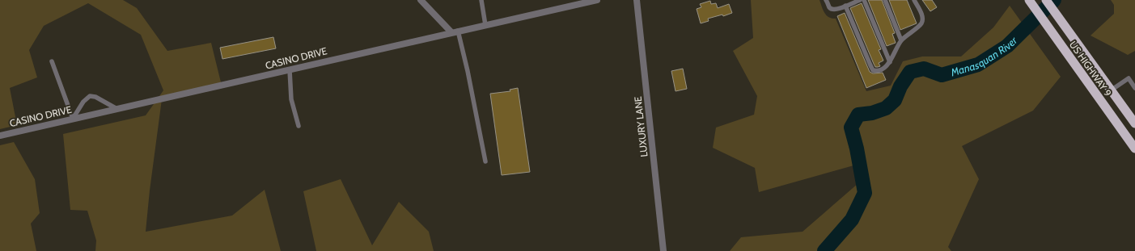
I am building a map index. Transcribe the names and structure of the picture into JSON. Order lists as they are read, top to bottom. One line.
{"streets":{"highway":["US HIGHWAY 9"],"street":["CASINO DRIVE","LUXURY LANE"]},"water":["Manasquan River"]}
